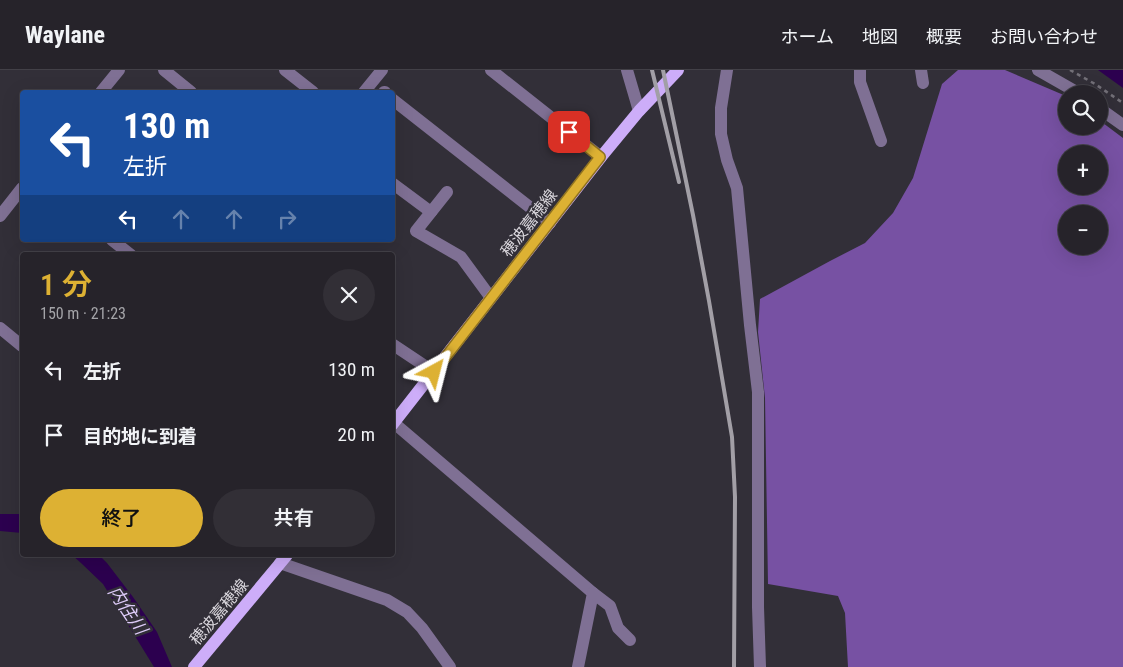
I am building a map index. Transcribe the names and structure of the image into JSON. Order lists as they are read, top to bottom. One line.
{"streets":{"main road":["穂波嘉穂線"]},"water":["内住川"],"page":{"header":"Waylane","nav":["ホーム","地図","概要","お問い合わせ"],"map_buttons":["+","−"],"turn":["130 m","左折"],"heading":["1 分","150 m · 21:23"],"list":[{"name":"左折","value":"130 m"},{"name":"目的地に到着","value":"20 m"}],"buttons":["終了","共有"]}}
